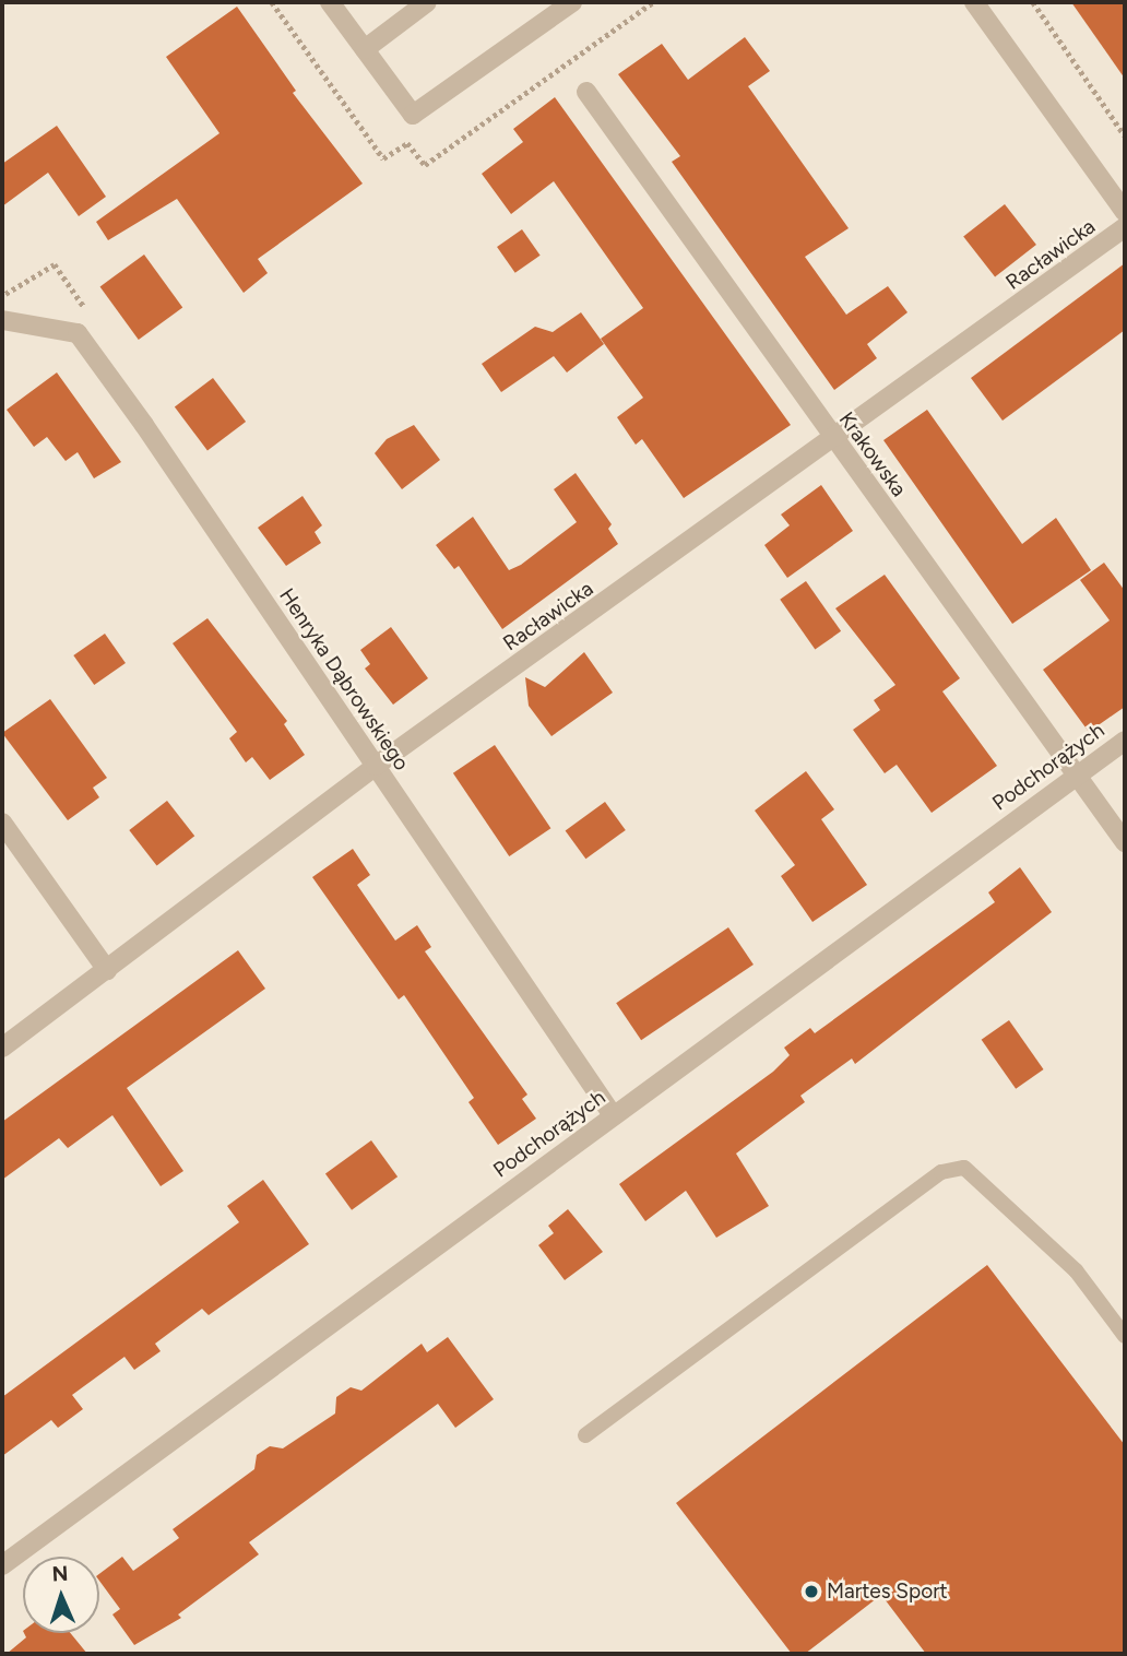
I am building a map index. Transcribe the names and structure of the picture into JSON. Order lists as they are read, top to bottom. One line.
{"streets":{"street":["Racławicka","Krakowska","Henryka Dąbrowskiego","Podchorążych"]},"crossings":[["Racławicka","Krakowska"],["Racławicka","Henryka Dąbrowskiego"],["Krakowska","Podchorążych"],["Henryka Dąbrowskiego","Podchorążych"]],"places":["Martes Sport"],"north":"top"}
